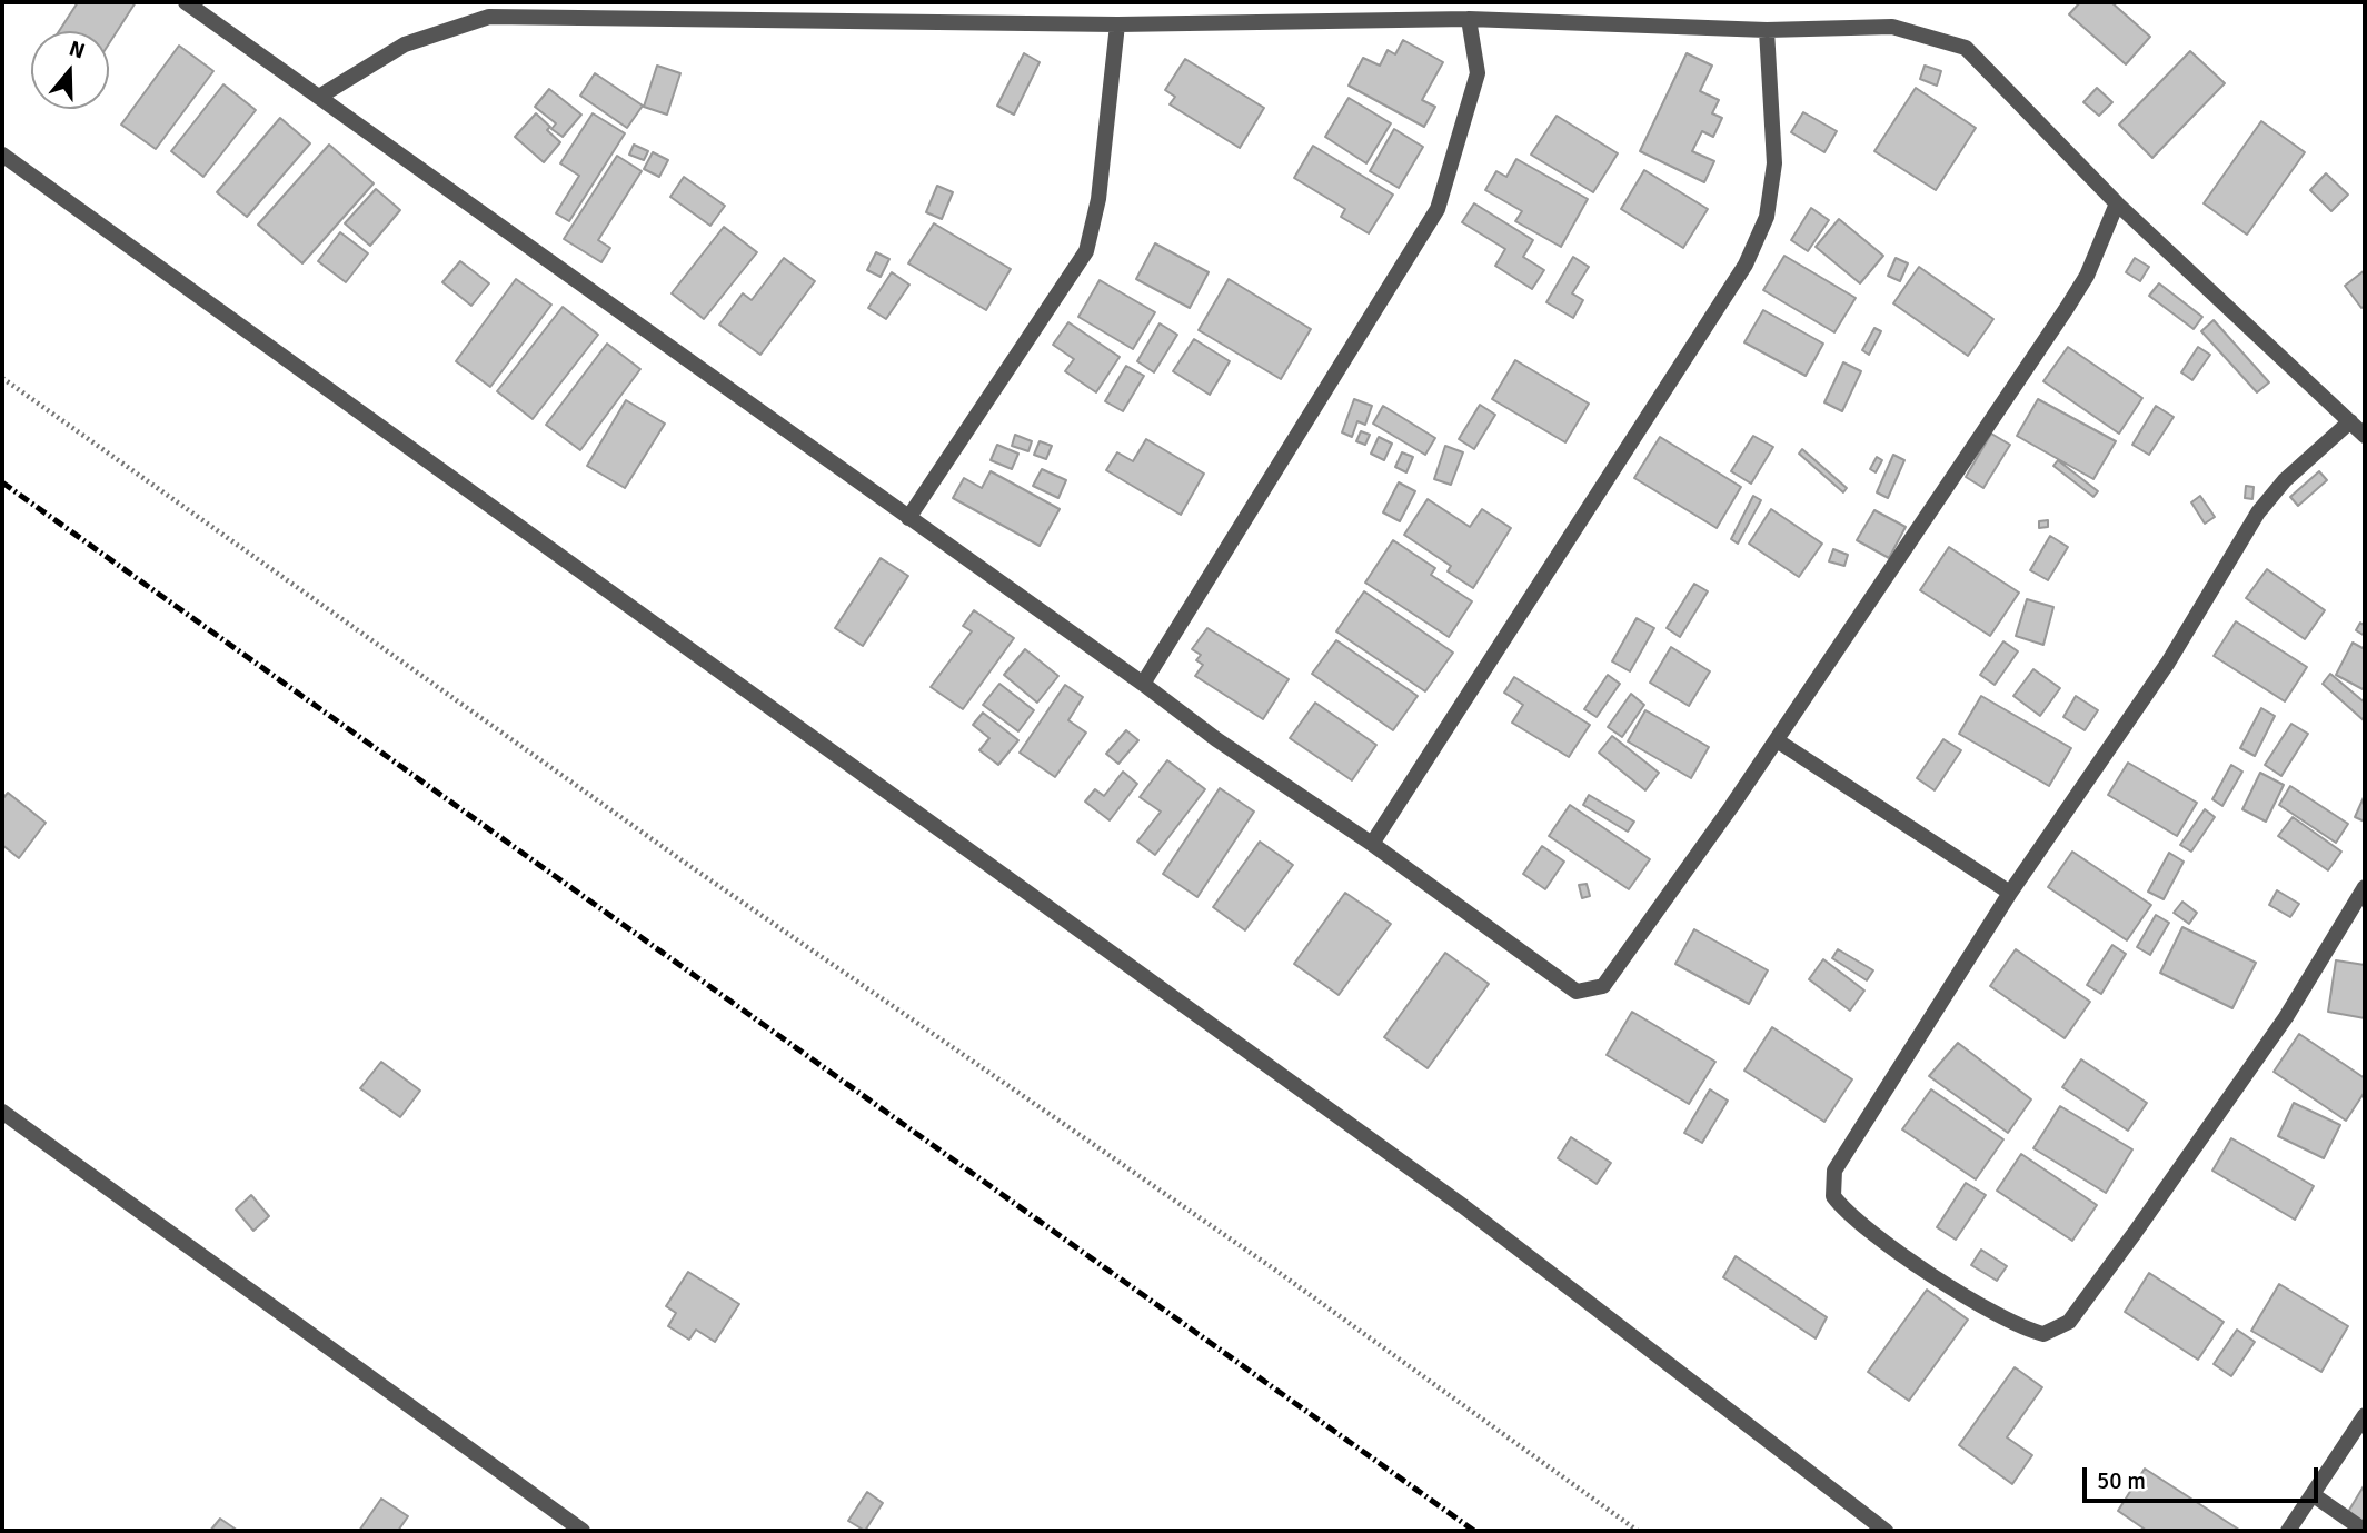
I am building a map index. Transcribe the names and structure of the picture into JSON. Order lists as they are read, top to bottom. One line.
{"scale_bar":"50 m","north":"top"}
